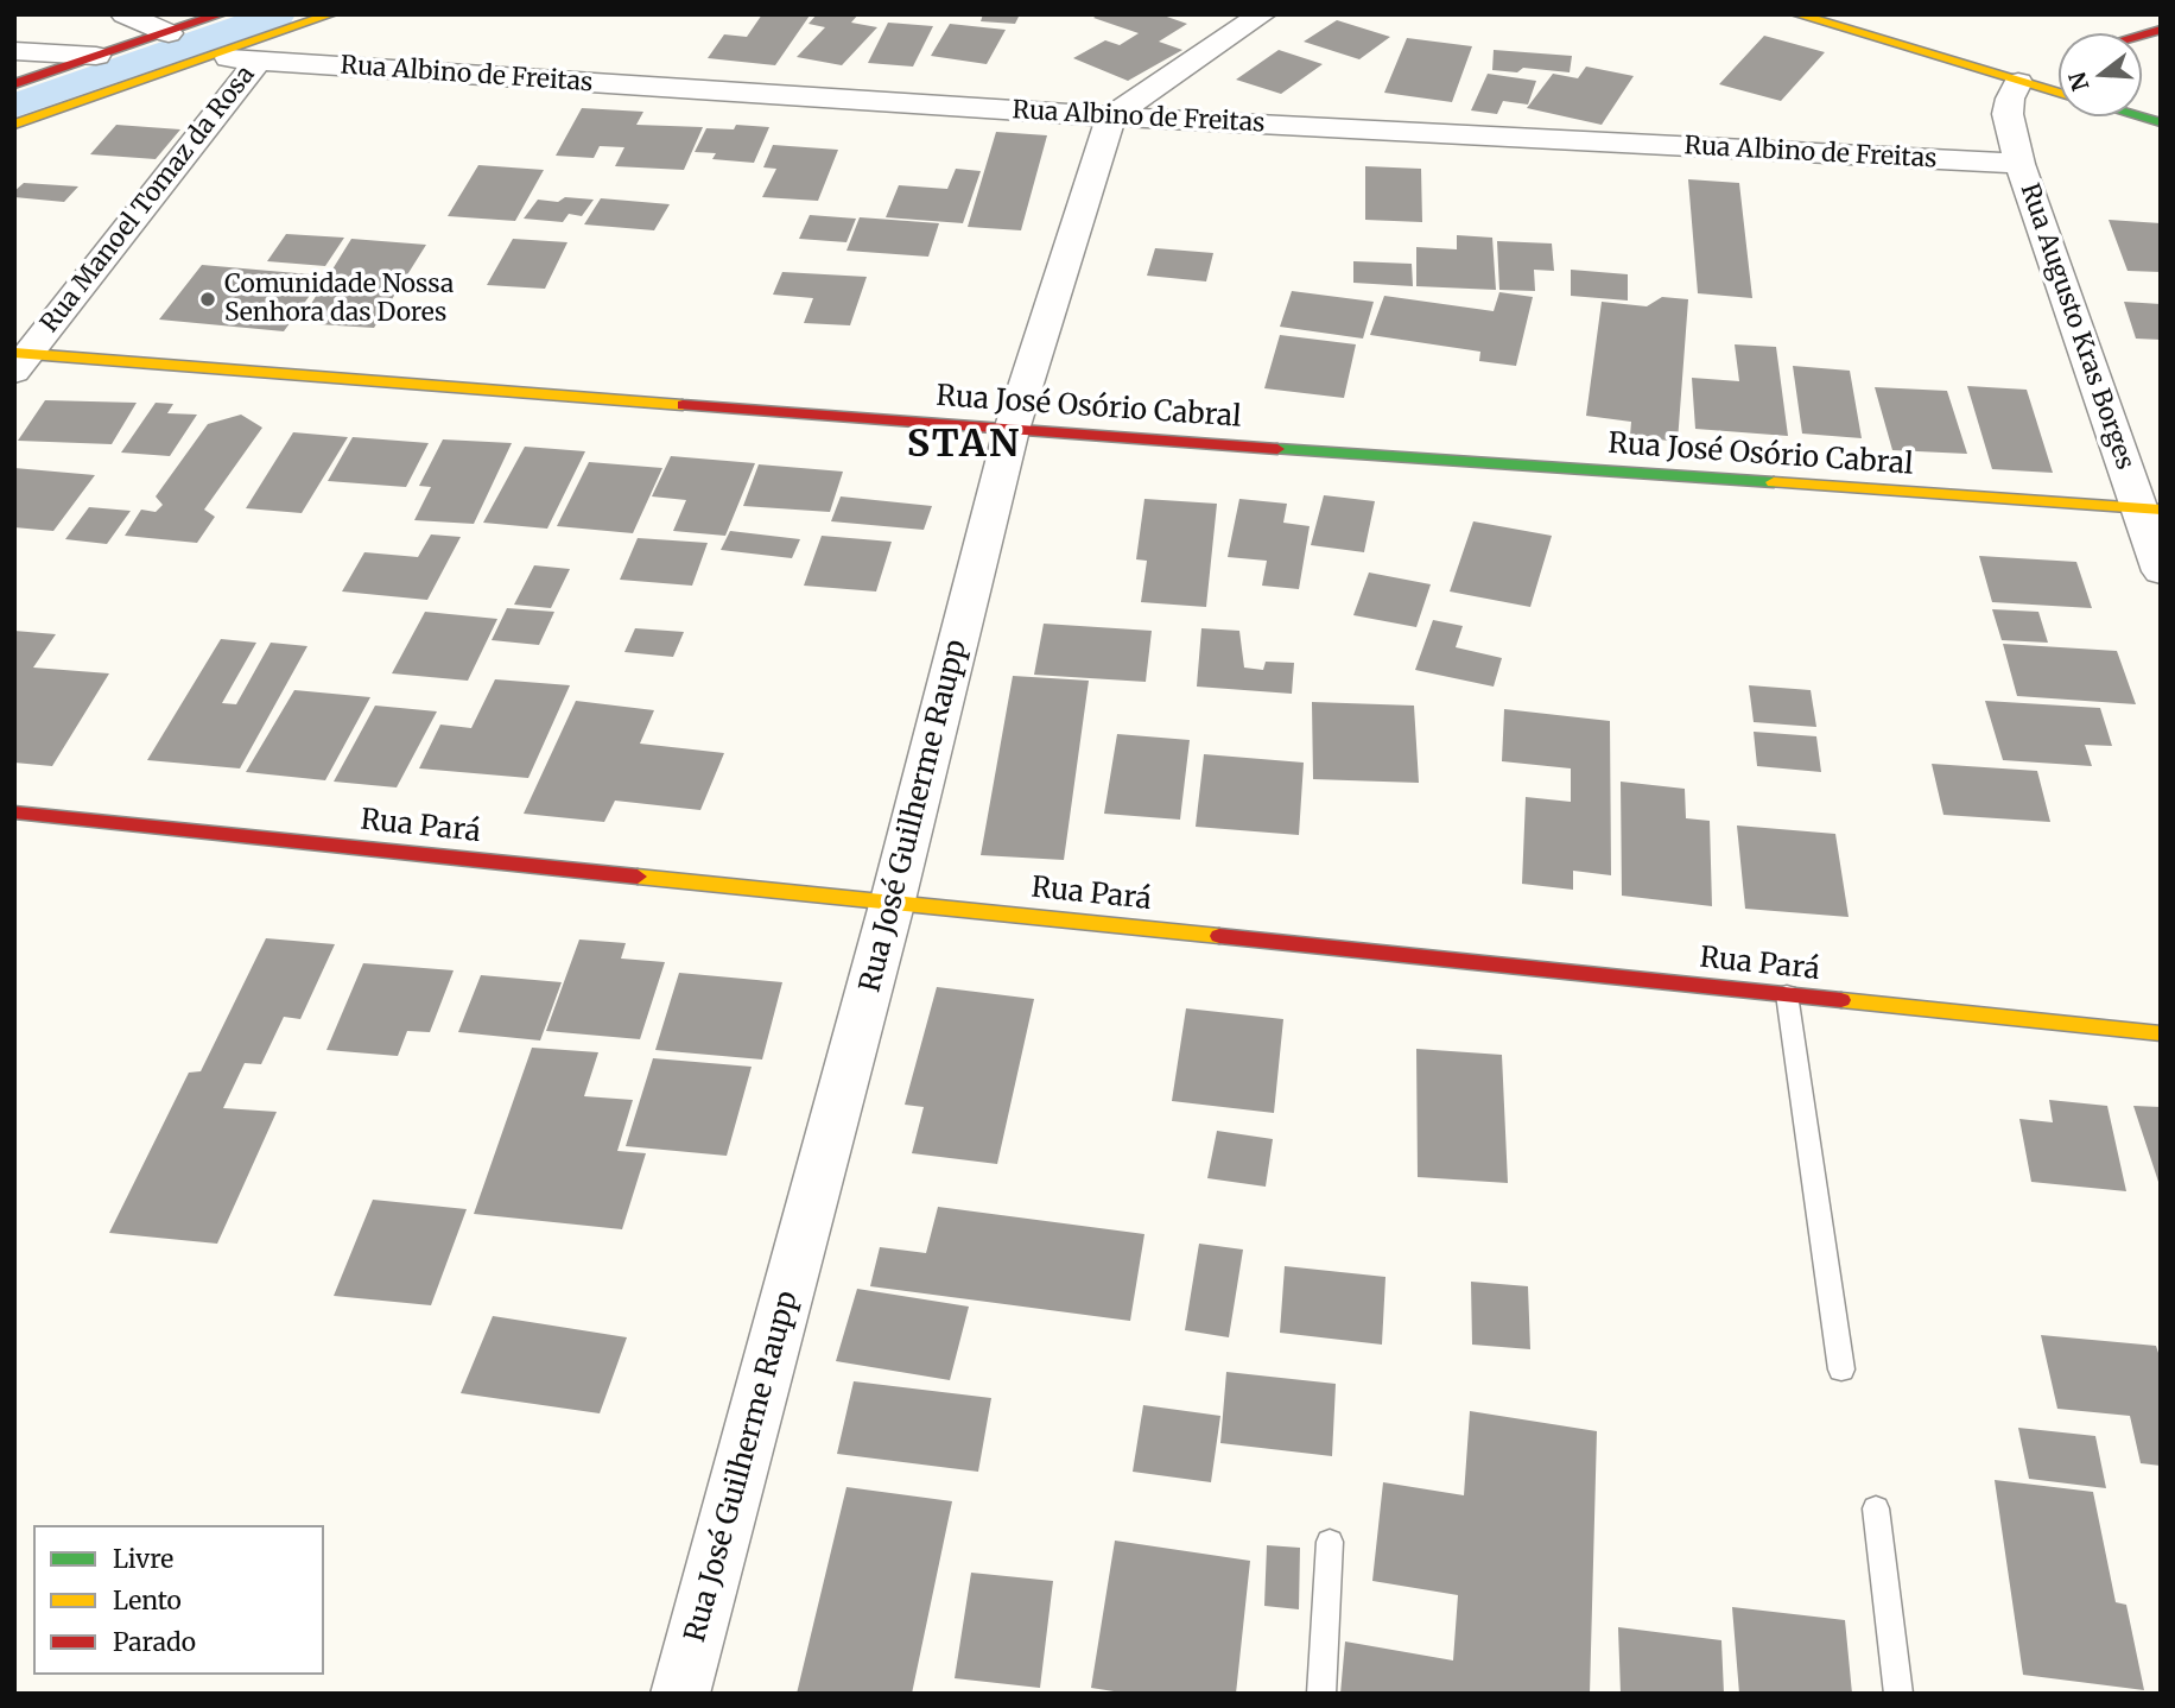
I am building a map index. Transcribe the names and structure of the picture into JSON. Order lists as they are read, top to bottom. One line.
{"streets":{"street":["Rua Albino de Freitas","Rua Manoel Tomaz da Rosa","Rua Augusto Kras Borges","Rua José Osório Cabral","Rua José Guilherme Raupp","Rua Pará"]},"crossings":[["Rua Albino de Freitas","Rua Manoel Tomaz da Rosa"],["Rua Albino de Freitas","Rua Augusto Kras Borges"],["Rua Albino de Freitas","Rua José Guilherme Raupp"],["Rua Manoel Tomaz da Rosa","Rua José Osório Cabral"],["Rua Augusto Kras Borges","Rua José Osório Cabral"],["Rua José Osório Cabral","Rua José Guilherme Raupp"],["Rua José Guilherme Raupp","Rua Pará"]],"districts":["STAN"],"places":["Comunidade Nossa Senhora das Dores"],"legend":["Livre","Lento","Parado"],"north":"left"}
